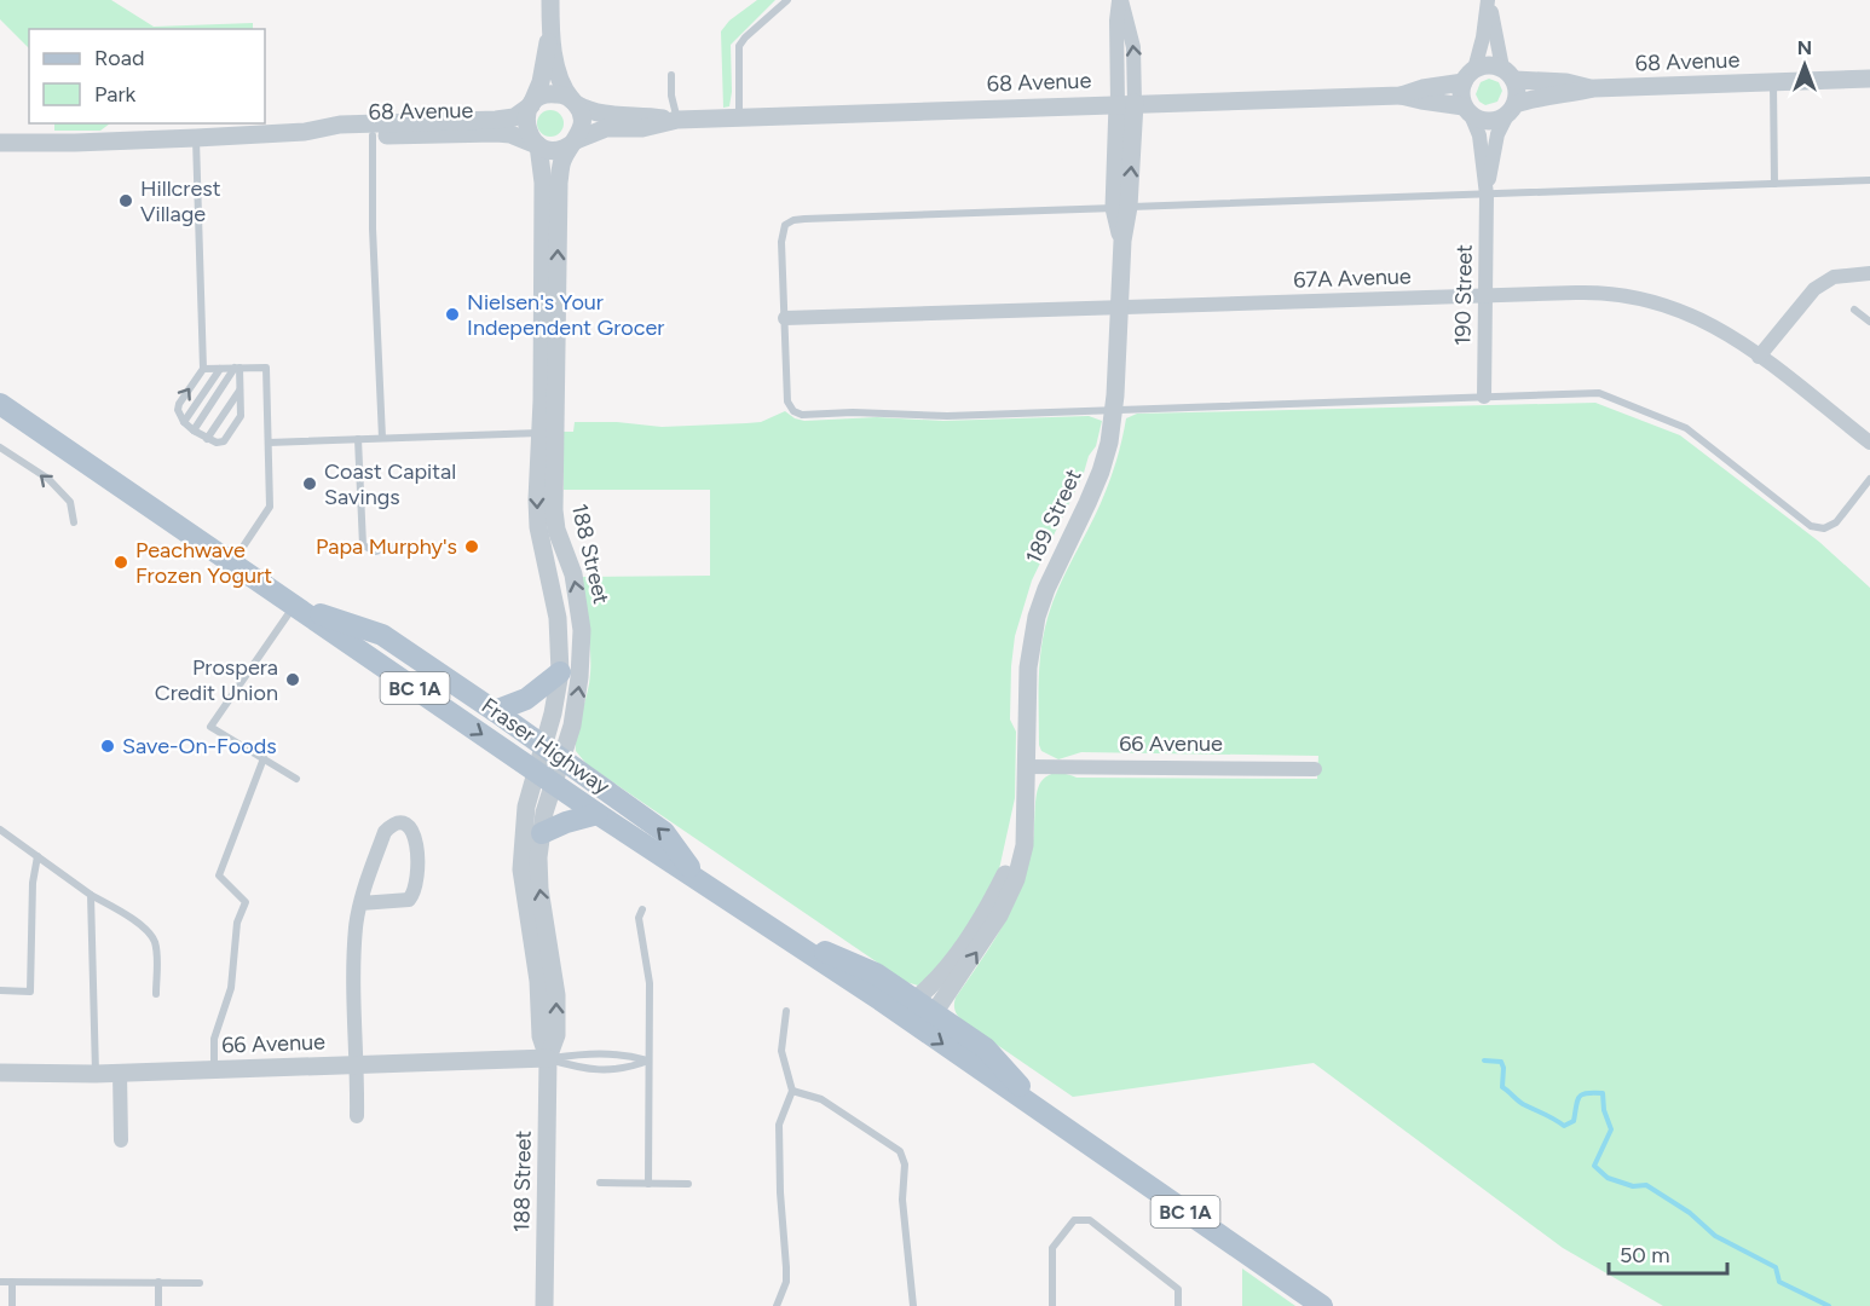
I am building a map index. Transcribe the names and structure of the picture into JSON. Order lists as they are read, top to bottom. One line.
{"streets":{"main road":["BC 1A","Fraser Highway"],"street":["68 Avenue","67A Avenue","190 Street","189 Street","188 Street","66 Avenue"]},"crossings":[["68 Avenue","190 Street"],["68 Avenue","189 Street"],["68 Avenue","188 Street"],["67A Avenue","190 Street"],["67A Avenue","189 Street"],["189 Street","66 Avenue"],["189 Street","Fraser Highway"],["188 Street","66 Avenue"],["188 Street","Fraser Highway"]],"places":["Hillcrest Village","Nielsen's Your Independent Grocer","Coast Capital Savings","Papa Murphy's","Peachwave Frozen Yogurt","Prospera Credit Union","Save-On-Foods"],"legend":["Road","Park"],"scale_bar":"50 m","north":"top"}
